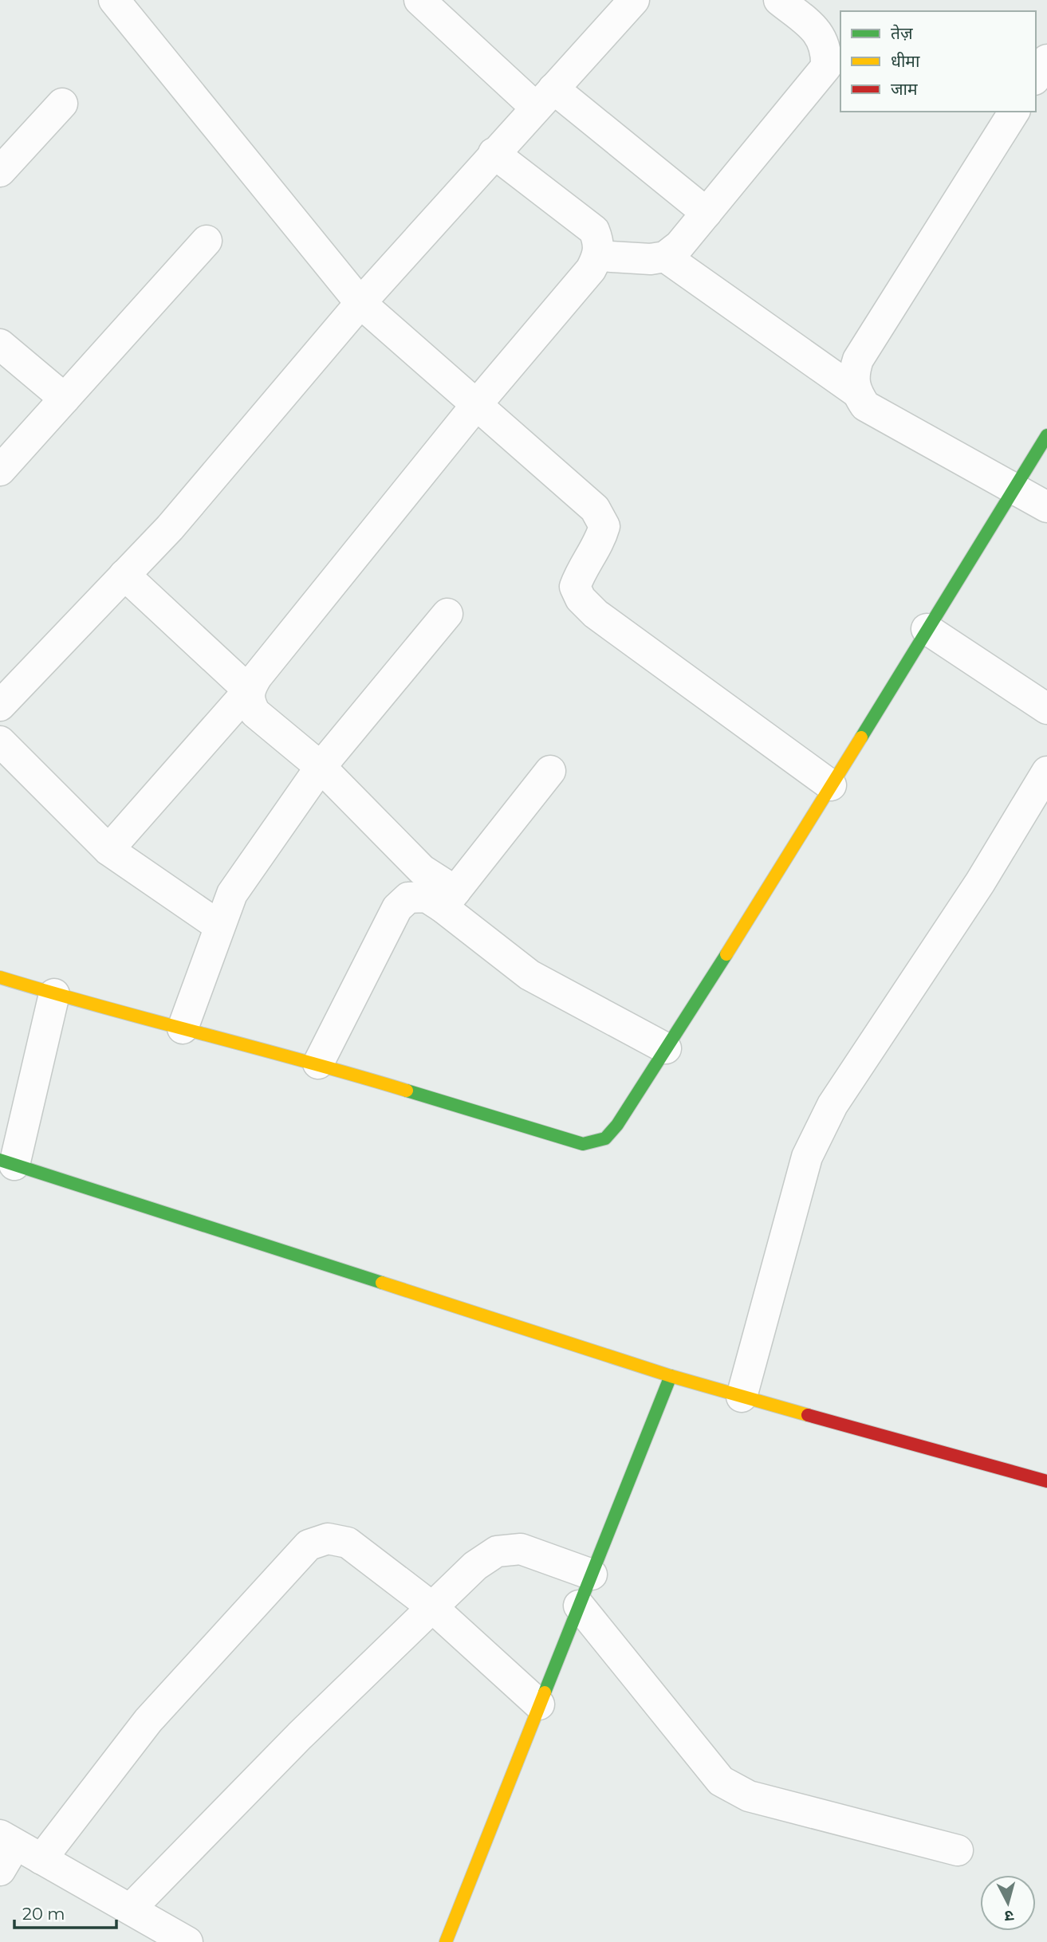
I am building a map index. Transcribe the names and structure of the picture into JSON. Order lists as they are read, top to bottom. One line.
{"legend":["तेज़","धीमा","जाम"],"scale_bar":"20 m","north":"bottom"}
